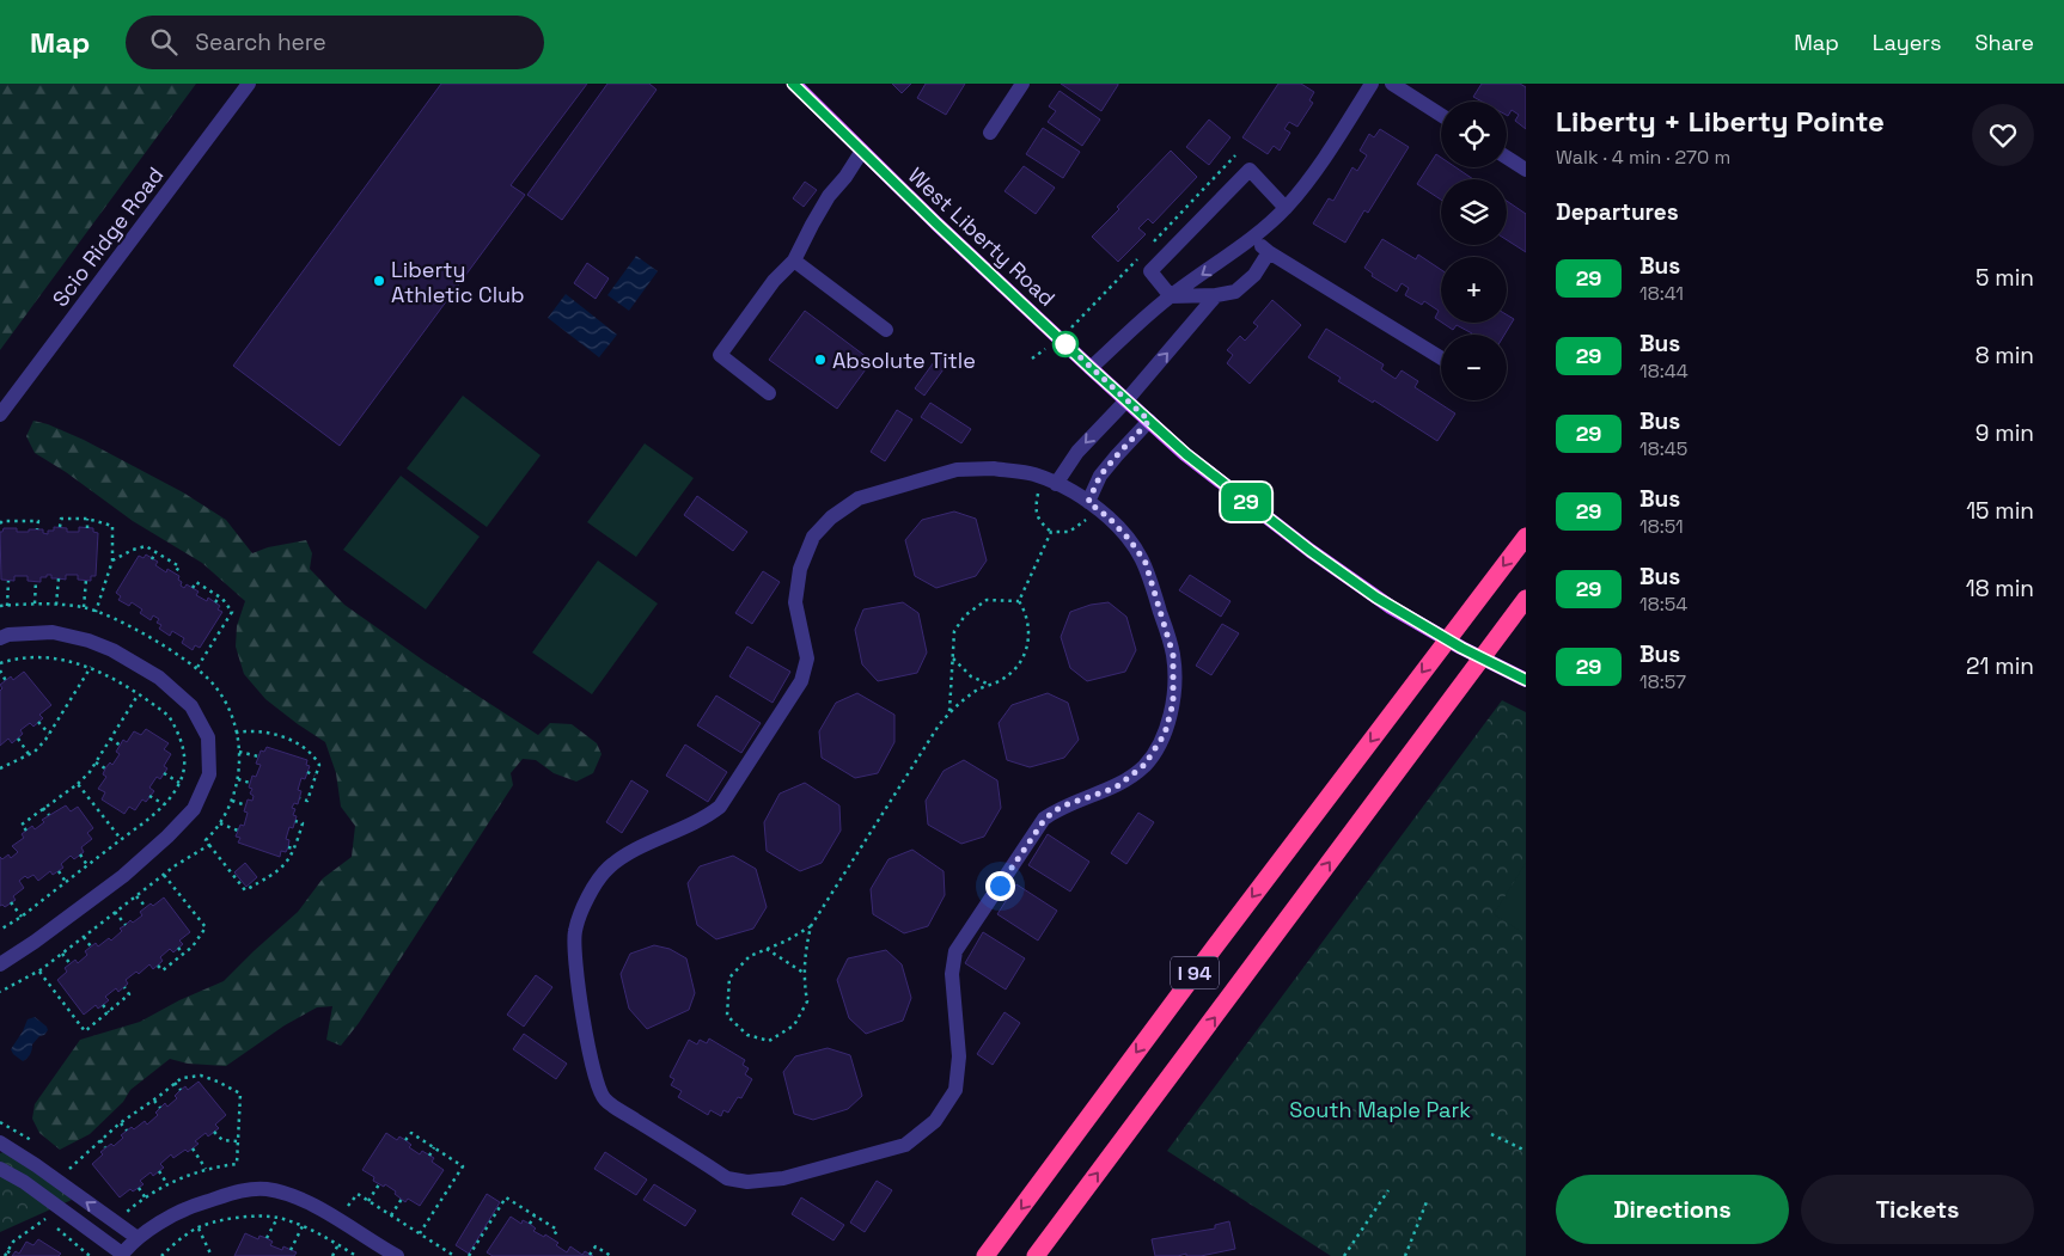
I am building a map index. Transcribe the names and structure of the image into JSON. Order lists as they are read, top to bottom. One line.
{"streets":{"highway":["I 94"],"main road":["West Liberty Road"],"street":["Scio Ridge Road"]},"parks":["South Maple Park"],"places":["Liberty Athletic Club","Absolute Title"],"lines":["bus line 29"],"page":{"header":"Map","search":"Search here","nav":["Map","Layers","Share"],"on_map":"29","heading":[["Liberty + Liberty Pointe","Walk · 4 min · 270 m"],"Departures"],"map_buttons":["+","−"],"list":[{"mark":"29","name":"Bus","note":"18:41","value":"5 min"},{"mark":"29","name":"Bus","note":"18:44","value":"8 min"},{"mark":"29","name":"Bus","note":"18:45","value":"9 min"},{"mark":"29","name":"Bus","note":"18:51","value":"15 min"},{"mark":"29","name":"Bus","note":"18:54","value":"18 min"},{"mark":"29","name":"Bus","note":"18:57","value":"21 min"}],"buttons":["Directions","Tickets"]}}
